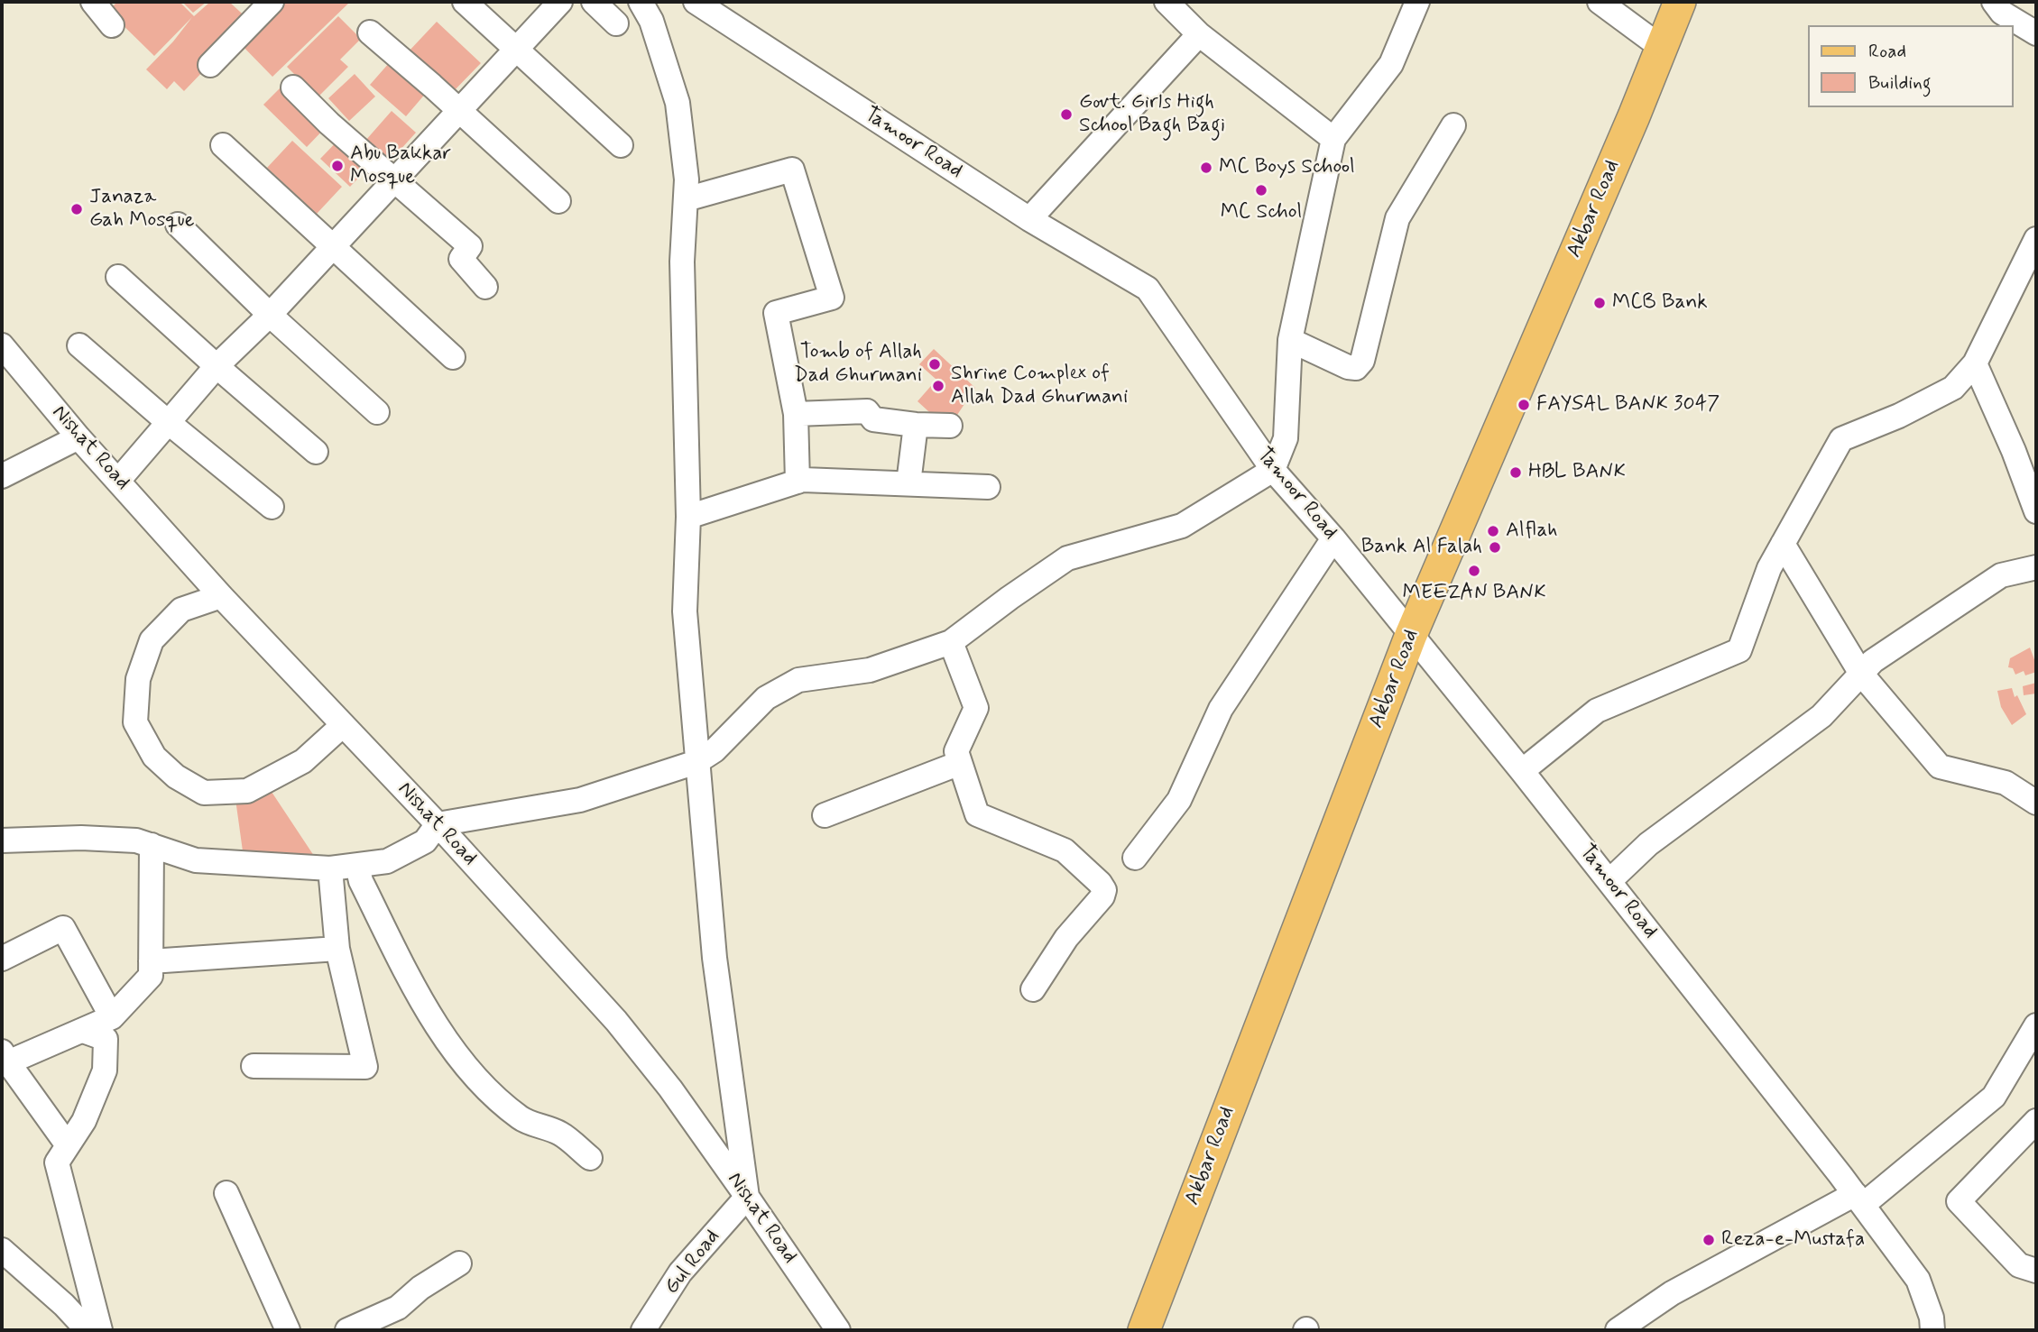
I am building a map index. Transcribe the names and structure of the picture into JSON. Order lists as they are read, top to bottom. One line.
{"streets":{"main road":["Akbar Road"],"street":["Tamoor Road","Nishat Road","Gul Road"]},"crossings":[["Tamoor Road","Akbar Road"],["Nishat Road","Gul Road"]],"places":["Govt. Girls High School Bagh Bagi","Abu Bakkar Mosque","MC Boys School","MC Schol","Janaza Gah Mosque","MCB Bank","Tomb of Allah Dad Ghurmani","Shrine Complex of Allah Dad Ghurmani","FAYSAL BANK 3047","HBL BANK","Alflah","Bank Al Falah","MEEZAN BANK","Reza-e-Mustafa"],"legend":["Road","Building"]}
